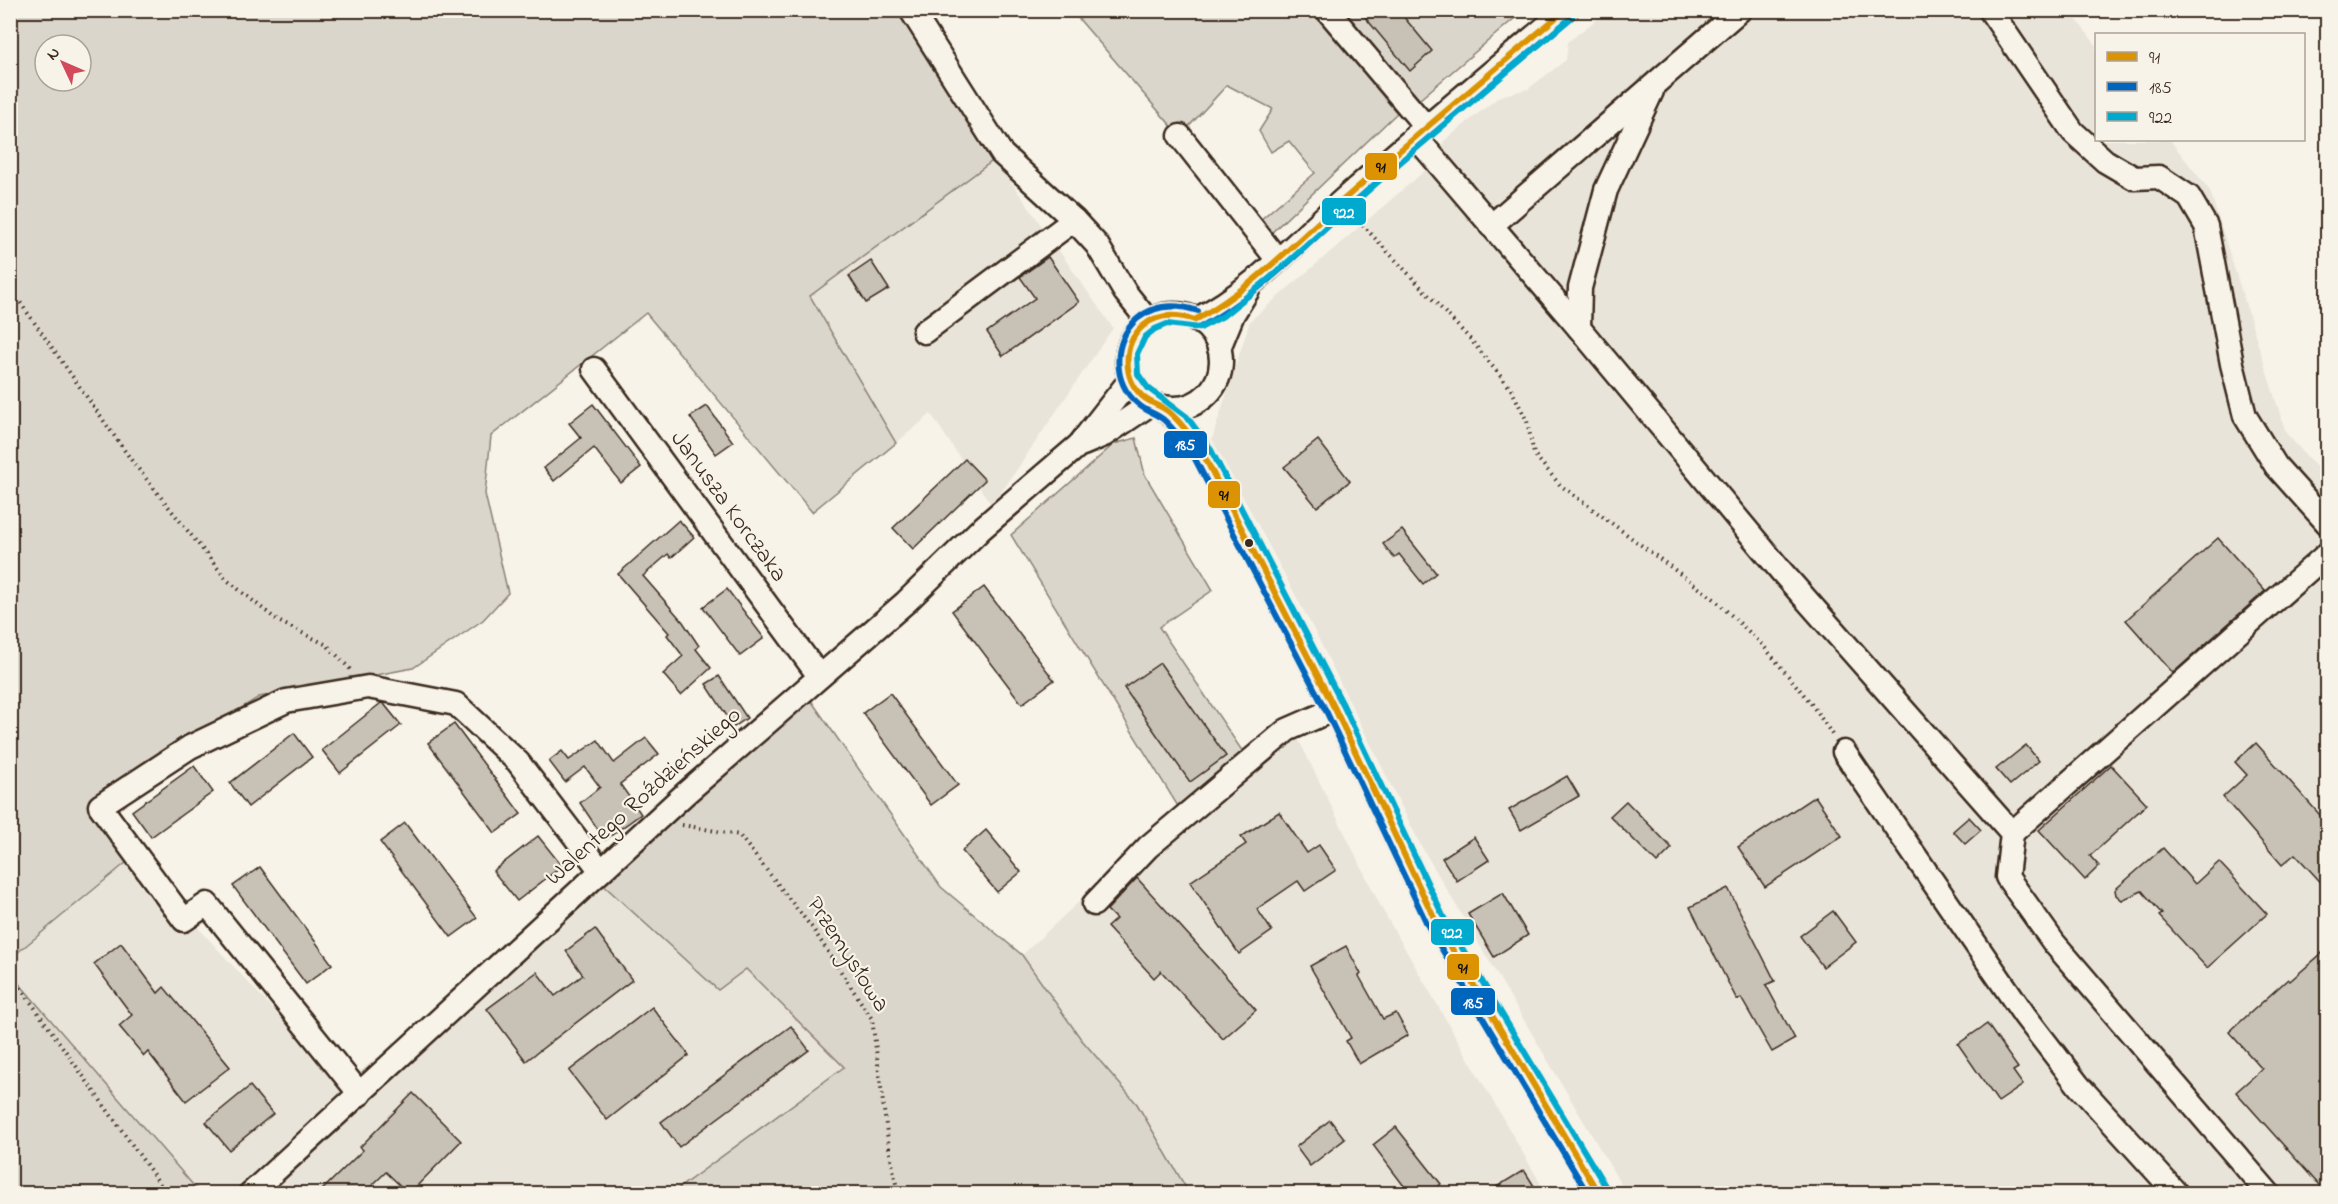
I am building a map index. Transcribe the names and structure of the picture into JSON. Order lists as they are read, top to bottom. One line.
{"streets":{"street":["Janusza Korczaka","Walentego Roździeńskiego"],"path":["Przemysłowa"]},"crossings":[["Janusza Korczaka","Walentego Roździeńskiego"],["Walentego Roździeńskiego","Przemysłowa"]],"lines":["transit line 91","transit line 185","transit line 922"],"legend":["91","185","922"],"north":"top left"}
